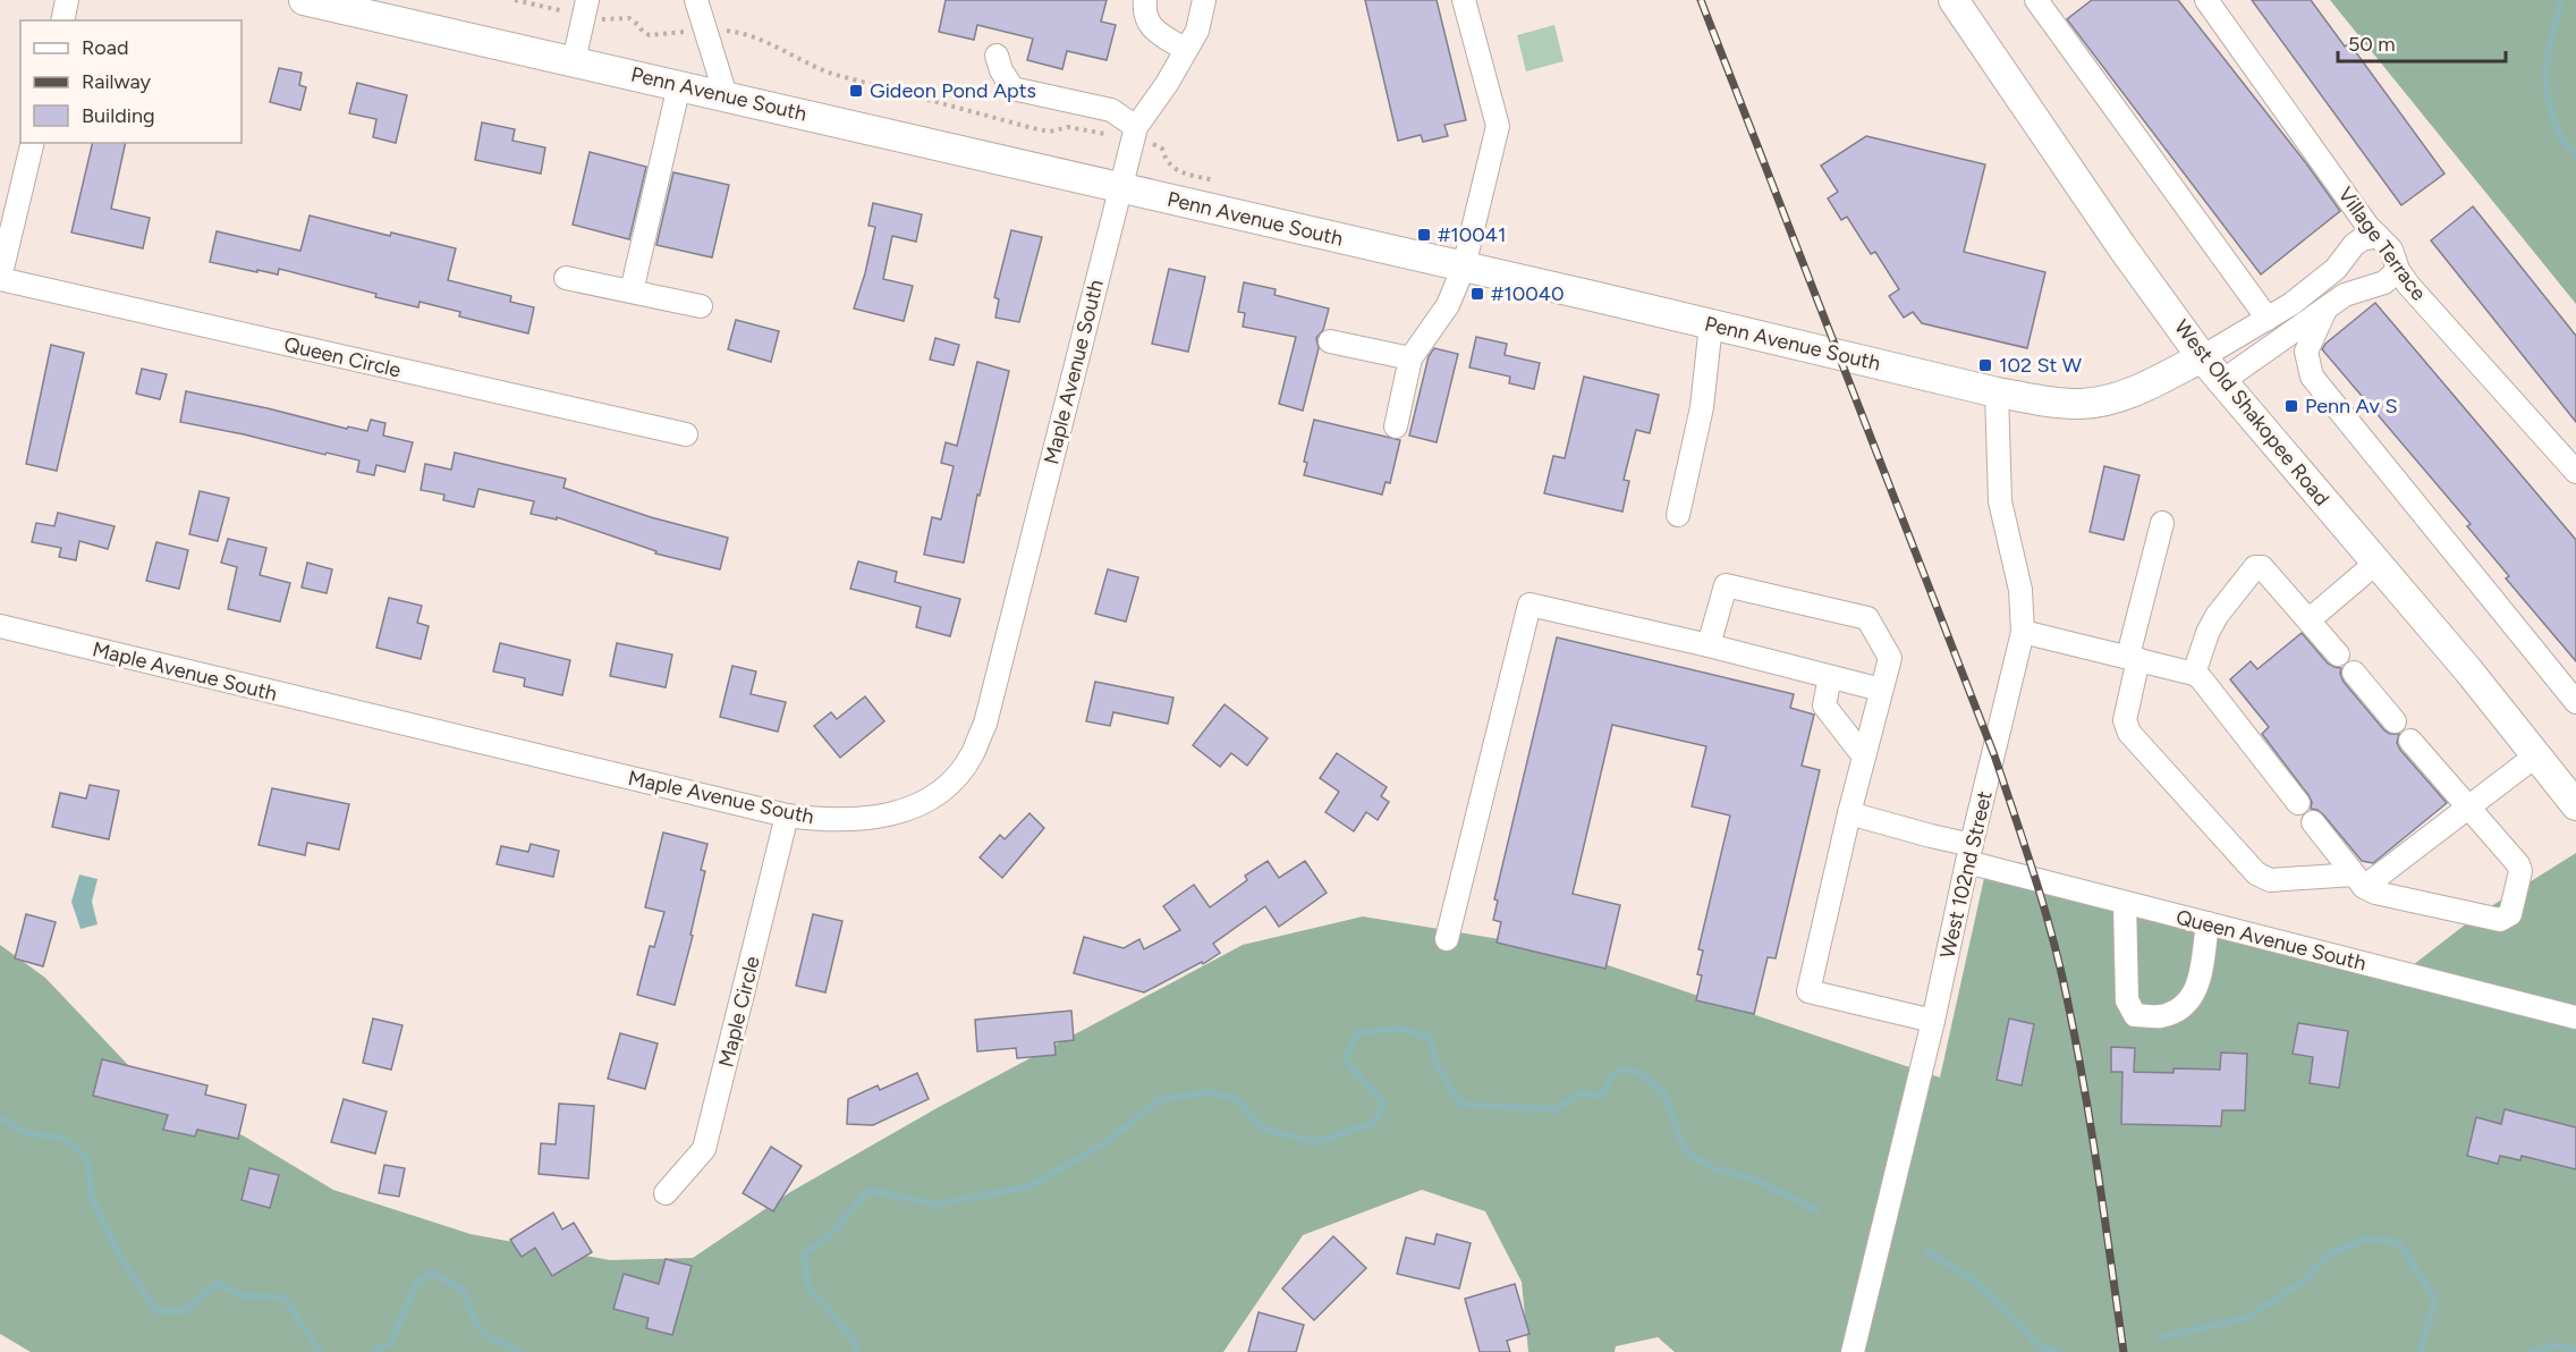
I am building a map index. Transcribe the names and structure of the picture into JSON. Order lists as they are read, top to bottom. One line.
{"streets":{"main road":["Penn Avenue South","West Old Shakopee Road"],"street":["Village Terrace","Queen Circle","Maple Avenue South","West 102nd Street","Queen Avenue South","Maple Circle"]},"crossings":[["Penn Avenue South","Maple Avenue South"],["Penn Avenue South","West Old Shakopee Road"],["Penn Avenue South","West 102nd Street"],["Maple Avenue South","Maple Circle"],["West 102nd Street","Queen Avenue South"]],"places":{"transit":["Gideon Pond Apts","#10041","#10040","102 St W","Penn Av S"]},"legend":["Road","Railway","Building"],"scale_bar":"50 m"}
